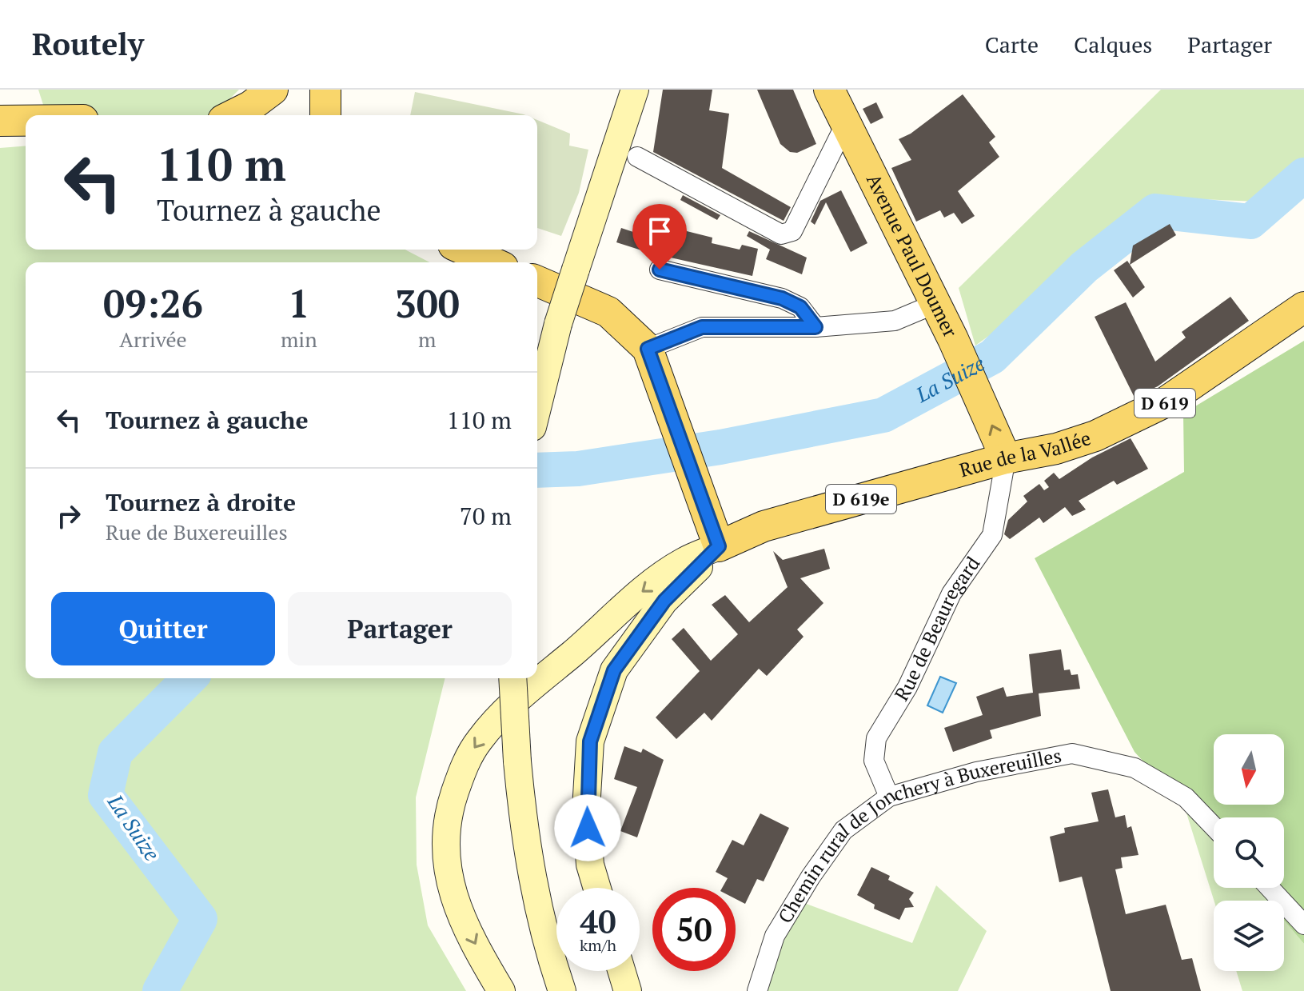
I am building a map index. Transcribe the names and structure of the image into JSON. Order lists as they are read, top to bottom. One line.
{"streets":{"main road":["Avenue Paul Doumer","D 619","Rue de la Vallée","D 619e"],"street":["Rue de Beauregard","Chemin rural de Jonchery à Buxereuilles"]},"crossings":[["Avenue Paul Doumer","Rue de la Vallée"],["Avenue Paul Doumer","Rue de Beauregard"],["Rue de la Vallée","Rue de Beauregard"],["Rue de Beauregard","Chemin rural de Jonchery à Buxereuilles"]],"one_way":["Avenue Paul Doumer"],"water":["La Suize"],"north":"bottom","page":{"header":"Routely","nav":["Carte","Calques","Partager"],"turn":["110 m","Tournez à gauche"],"eta":["09:26","Arrivée","1","min","300","m"],"list":[{"name":"Tournez à gauche","value":"110 m"},{"name":"Tournez à droite","note":"Rue de Buxereuilles","value":"70 m"}],"buttons":["Quitter","Partager"],"speed":"40 km/h","limit":"50"}}
